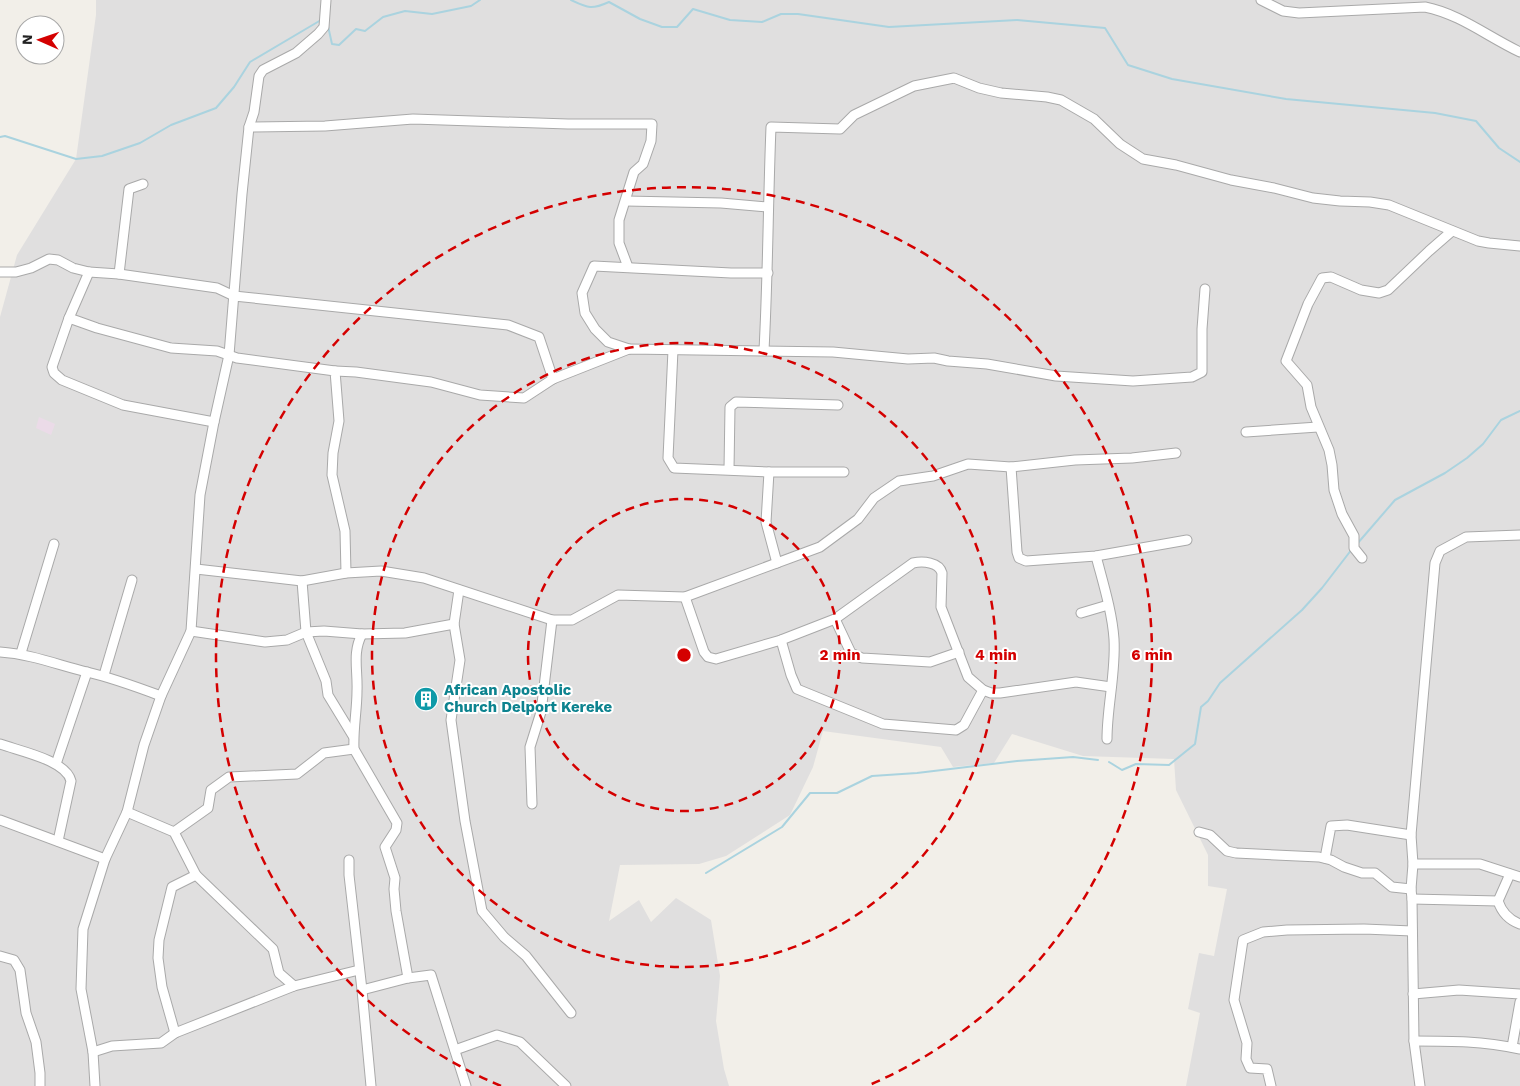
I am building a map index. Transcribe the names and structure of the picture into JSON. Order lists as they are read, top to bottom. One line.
{"places":{"building":["African Apostolic Church Delport Kereke"]},"north":"left","rings":["2 min","4 min","6 min"]}
